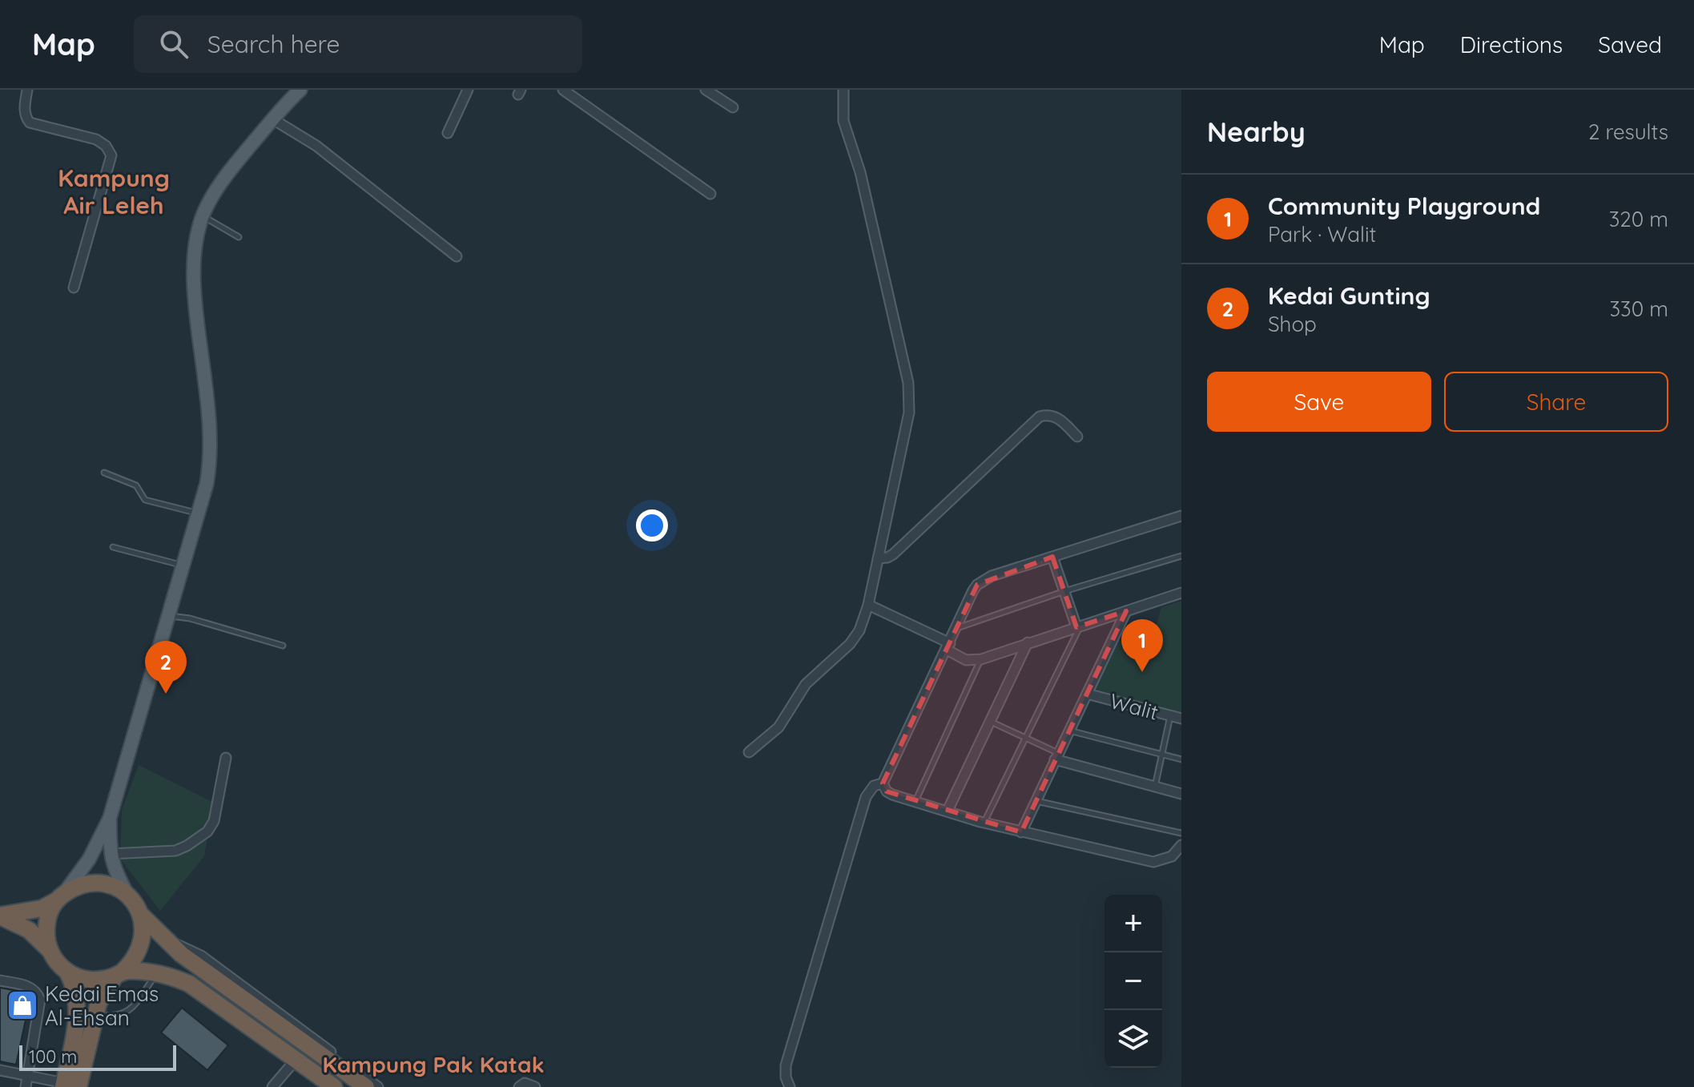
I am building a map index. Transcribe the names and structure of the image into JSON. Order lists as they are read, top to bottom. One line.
{"streets":{"street":["Walit"]},"districts":["Kampung Air Leleh","Kampung Pak Katak"],"places":{"shop":["Kedai Emas Al-Ehsan"]},"scale_bar":"100 m","page":{"header":"Map","search":"Search here","nav":["Map","Directions","Saved"],"heading":["Nearby","2 results"],"list":[{"mark":"1","name":"Community Playground","note":"Park · Walit","value":"320 m"},{"mark":"2","name":"Kedai Gunting","note":"Shop","value":"330 m"}],"buttons":["Save","Share"],"pins":["1","2"],"map_buttons":["+","−"],"scale":"100 m"}}
